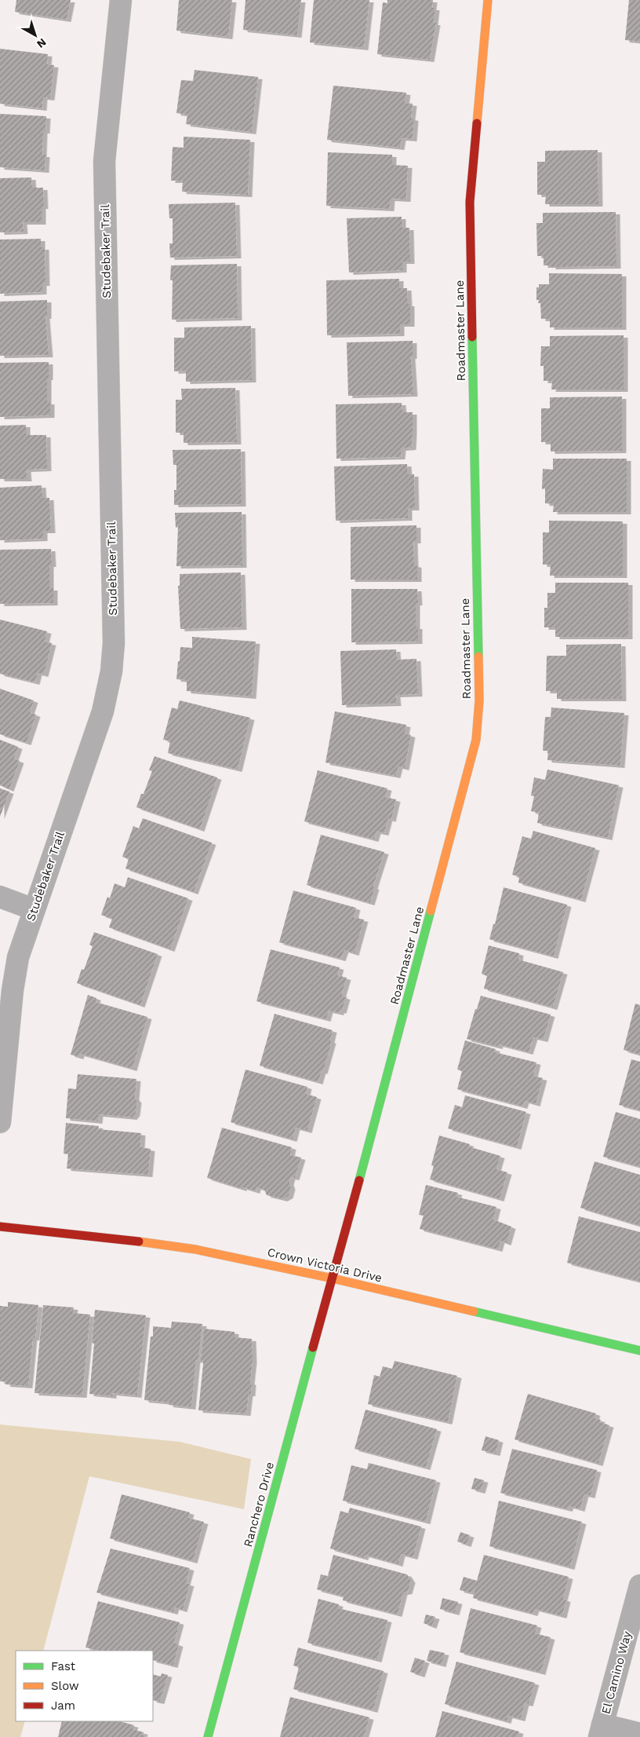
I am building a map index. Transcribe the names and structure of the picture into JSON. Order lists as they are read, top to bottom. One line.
{"streets":{"street":["Studebaker Trail","Roadmaster Lane","Crown Victoria Drive","Ranchero Drive","El Camino Way"]},"crossings":[["Roadmaster Lane","Crown Victoria Drive"],["Roadmaster Lane","Ranchero Drive"],["Crown Victoria Drive","Ranchero Drive"]],"legend":["Fast","Slow","Jam"],"north":"bottom right"}
